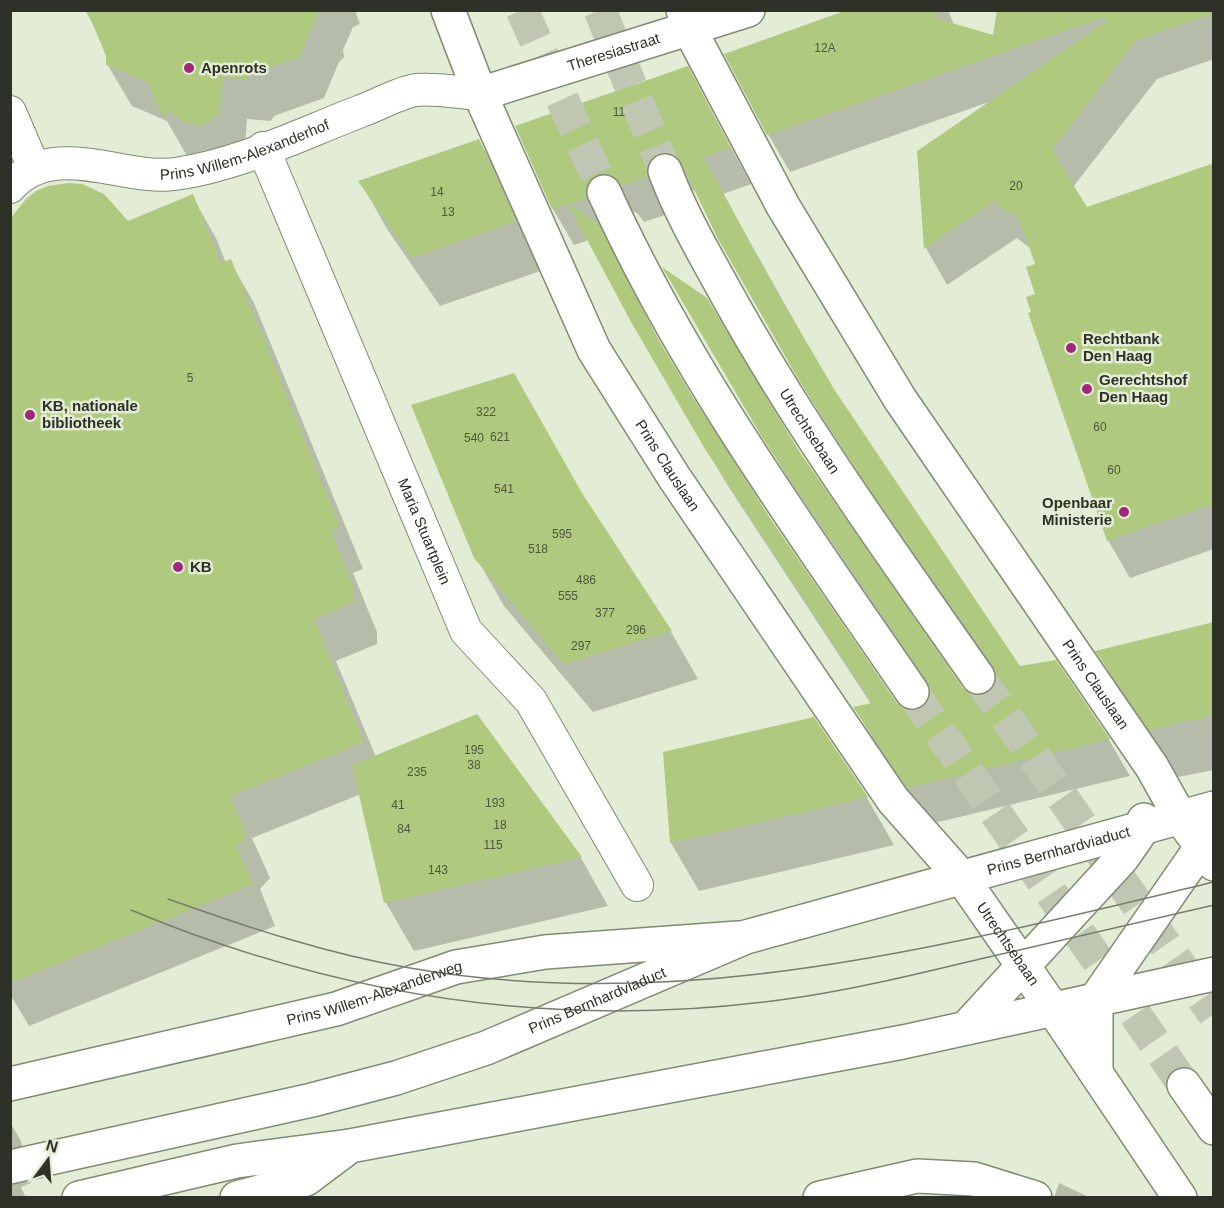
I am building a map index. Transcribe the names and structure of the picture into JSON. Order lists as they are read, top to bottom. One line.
{"streets":{"street":["Theresiastraat","Prins Willem-Alexanderhof","Utrechtsebaan","Prins Clauslaan","Maria Stuartplein","Prins Bernhardviaduct","Prins Willem-Alexanderweg"]},"crossings":[["Theresiastraat","Prins Willem-Alexanderhof"],["Theresiastraat","Prins Clauslaan"],["Prins Willem-Alexanderhof","Prins Clauslaan"],["Prins Willem-Alexanderhof","Maria Stuartplein"],["Utrechtsebaan","Prins Clauslaan"],["Utrechtsebaan","Prins Bernhardviaduct"],["Prins Clauslaan","Prins Bernhardviaduct"],["Prins Bernhardviaduct","Prins Willem-Alexanderweg"]],"places":["Apenrots","Rechtbank Den Haag","Gerechtshof Den Haag","KB, nationale bibliotheek","Openbaar Ministerie","KB"],"house_numbers":["12A","11","20","14","13","5","322","60","621","540","60","541","595","518","486","555","377","296","297","195","38","235","193","41","18","84","115","143"],"north":"top"}
